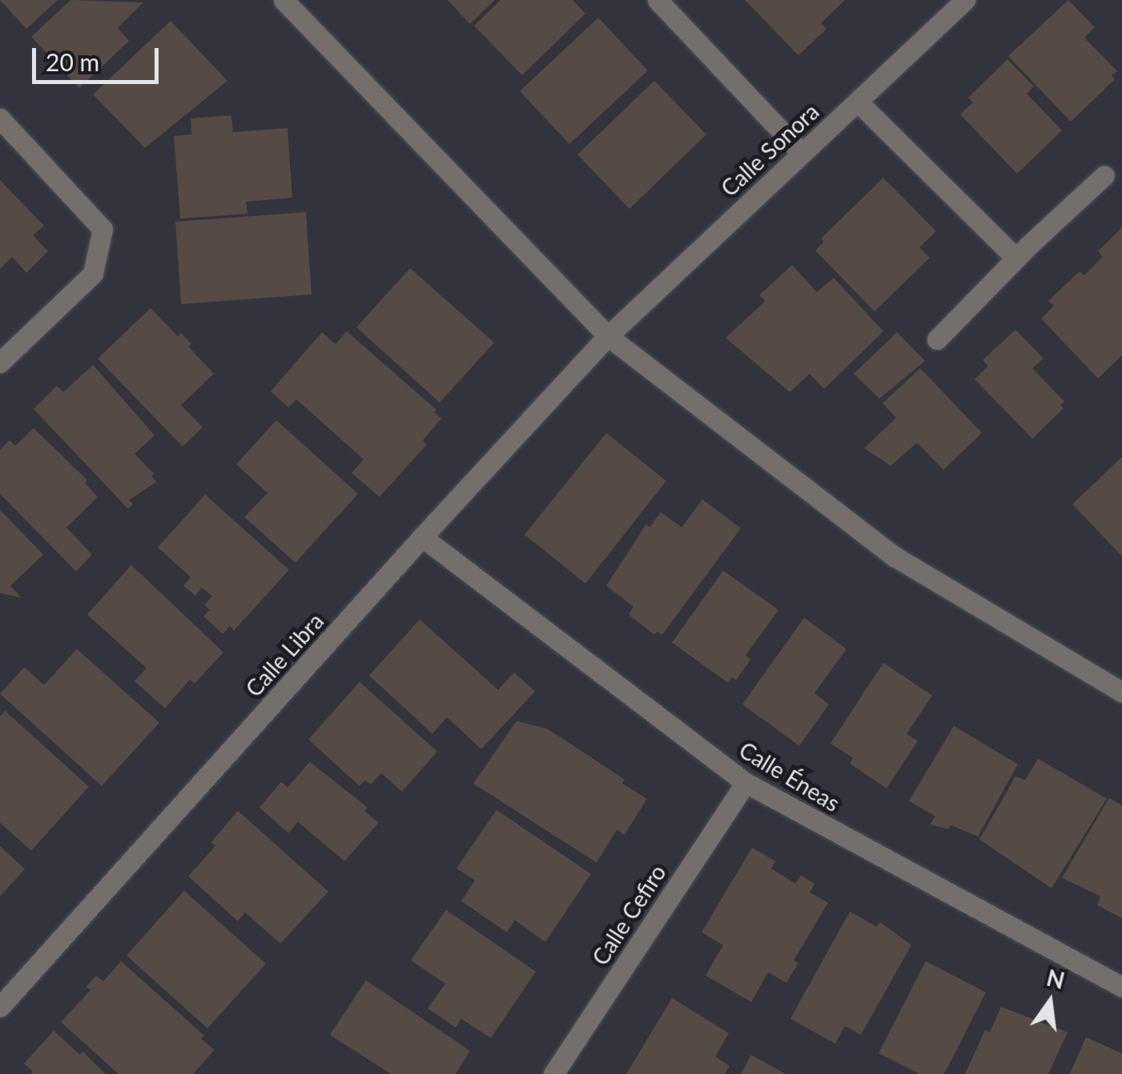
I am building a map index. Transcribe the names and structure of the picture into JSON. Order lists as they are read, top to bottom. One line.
{"streets":{"street":["Calle Sonora","Calle Libra","Calle Éneas","Calle Cefiro"]},"crossings":[["Calle Sonora","Calle Libra"],["Calle Libra","Calle Éneas"],["Calle Éneas","Calle Cefiro"]],"scale_bar":"20 m","north":"top"}
